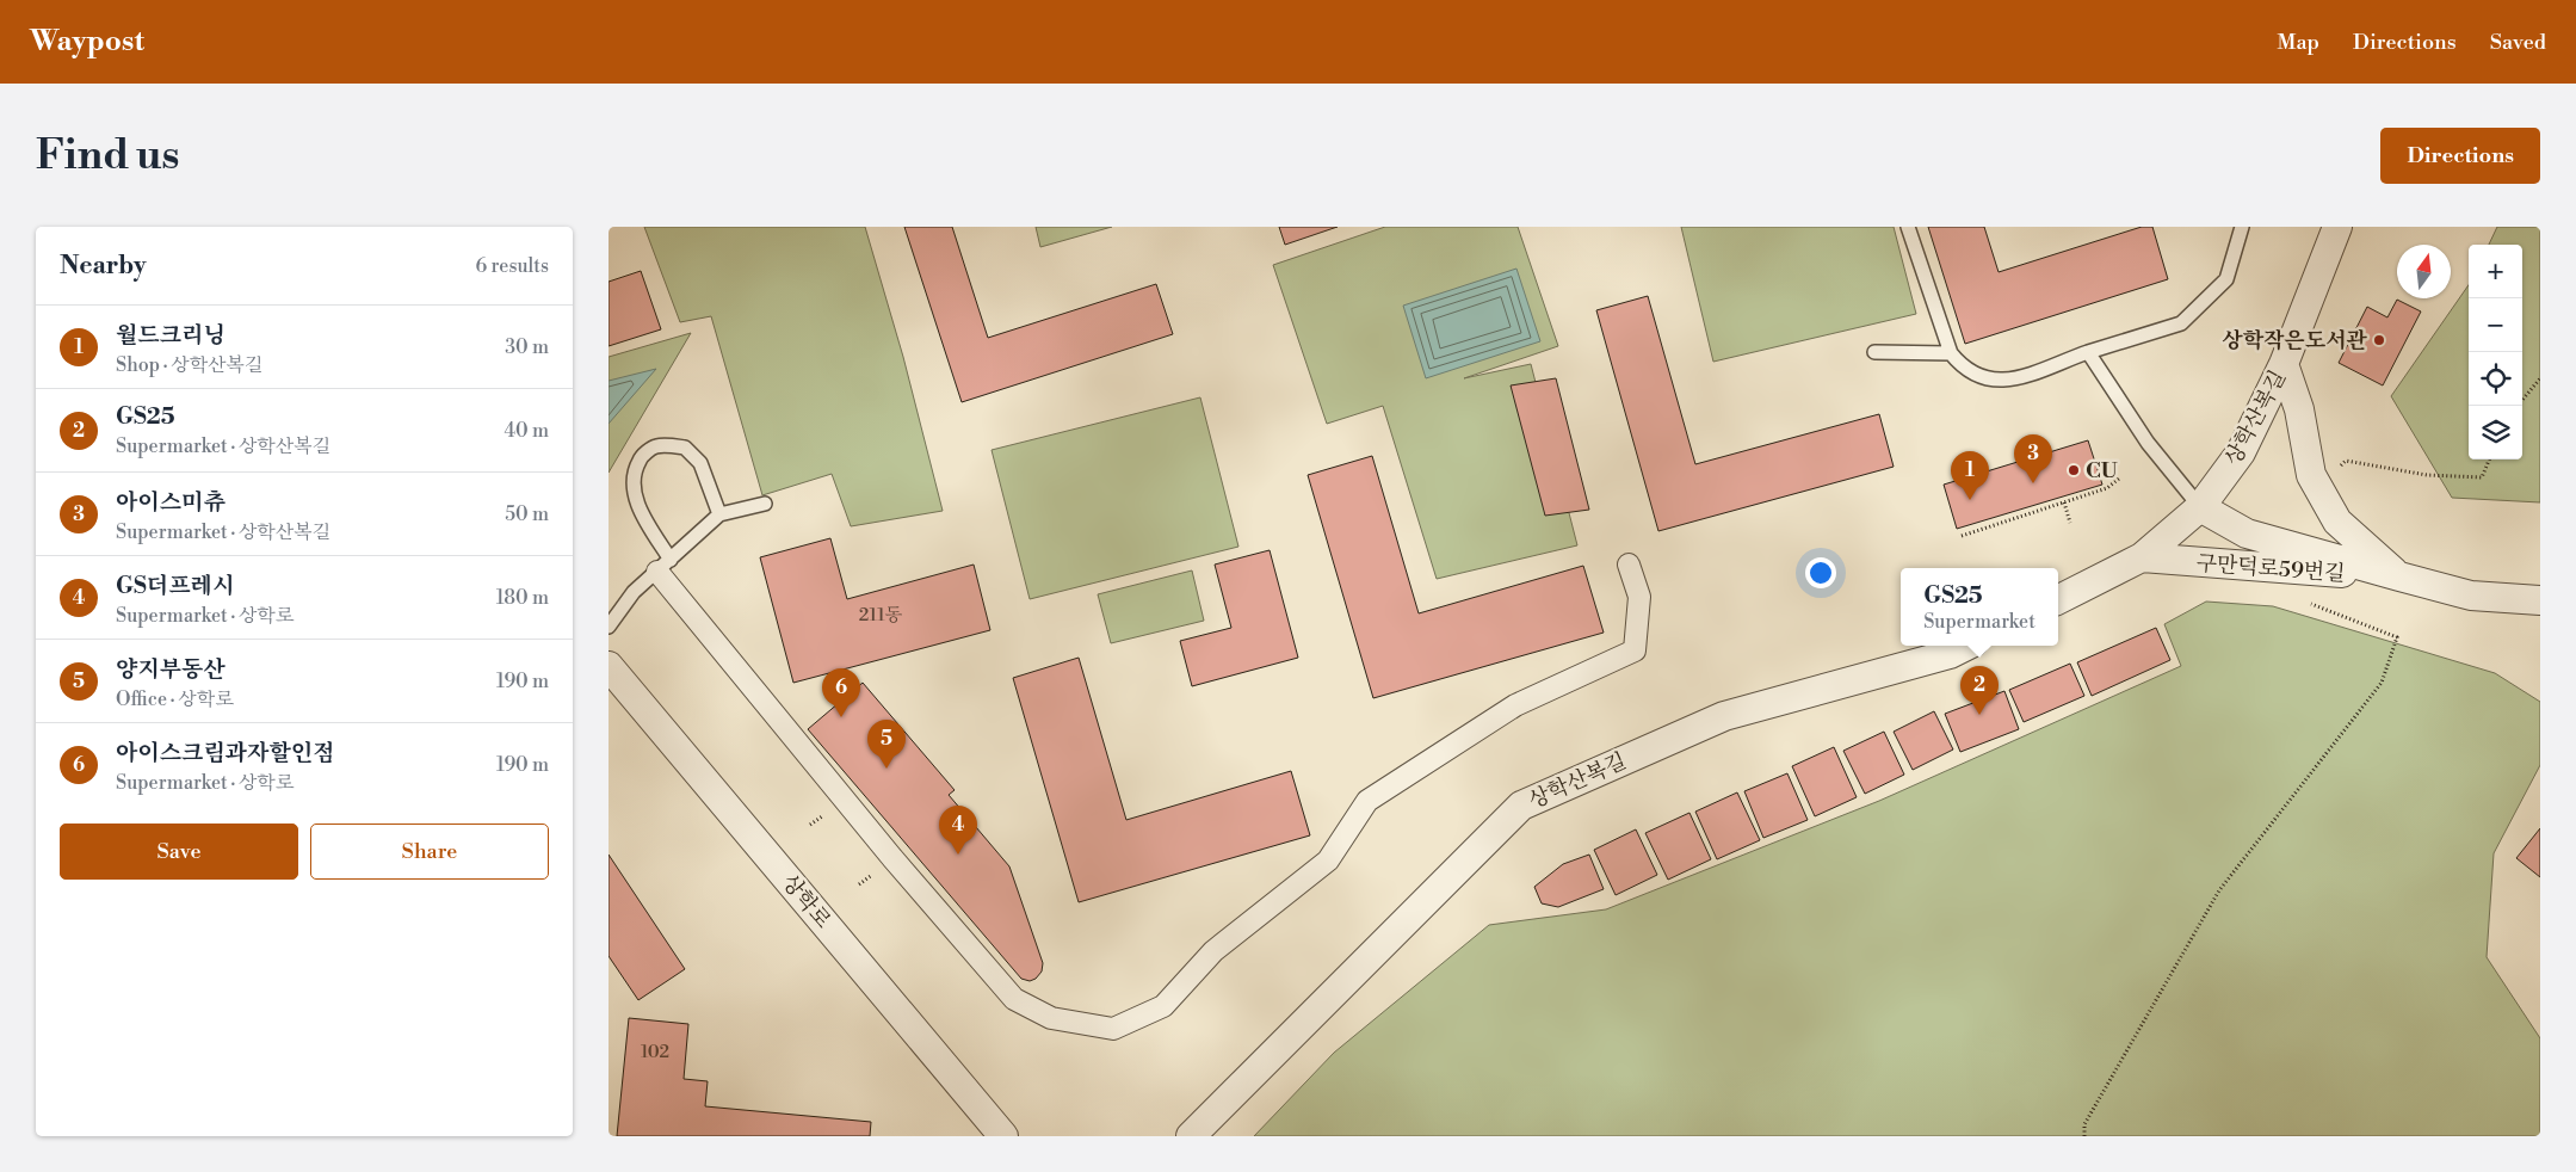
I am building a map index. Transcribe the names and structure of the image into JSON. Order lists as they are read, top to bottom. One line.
{"streets":{"street":["상학산복길","구만덕로59번길","상학로"]},"crossings":[["상학산복길","구만덕로59번길"]],"places":["상학작은도서관","CU"],"house_numbers":["211동","102"],"north":"top","page":{"header":"Waypost","nav":["Map","Directions","Saved"],"buttons":["Directions",["Save","Share"]],"title":"Find us","heading":["Nearby","6 results"],"map_buttons":["+","−"],"list":[{"mark":"1","name":"월드크리닝","note":"Shop · 상학산복길","value":"30 m"},{"mark":"2","name":"GS25","note":"Supermarket · 상학산복길","value":"40 m"},{"mark":"3","name":"아이스미츄","note":"Supermarket · 상학산복길","value":"50 m"},{"mark":"4","name":"GS더프레시","note":"Supermarket · 상학로","value":"180 m"},{"mark":"5","name":"양지부동산","note":"Office · 상학로","value":"190 m"},{"mark":"6","name":"아이스크림과자할인점","note":"Supermarket · 상학로","value":"190 m"}],"pins":["3","1","2","6","5","4"],"popup":["GS25","Supermarket"]}}
